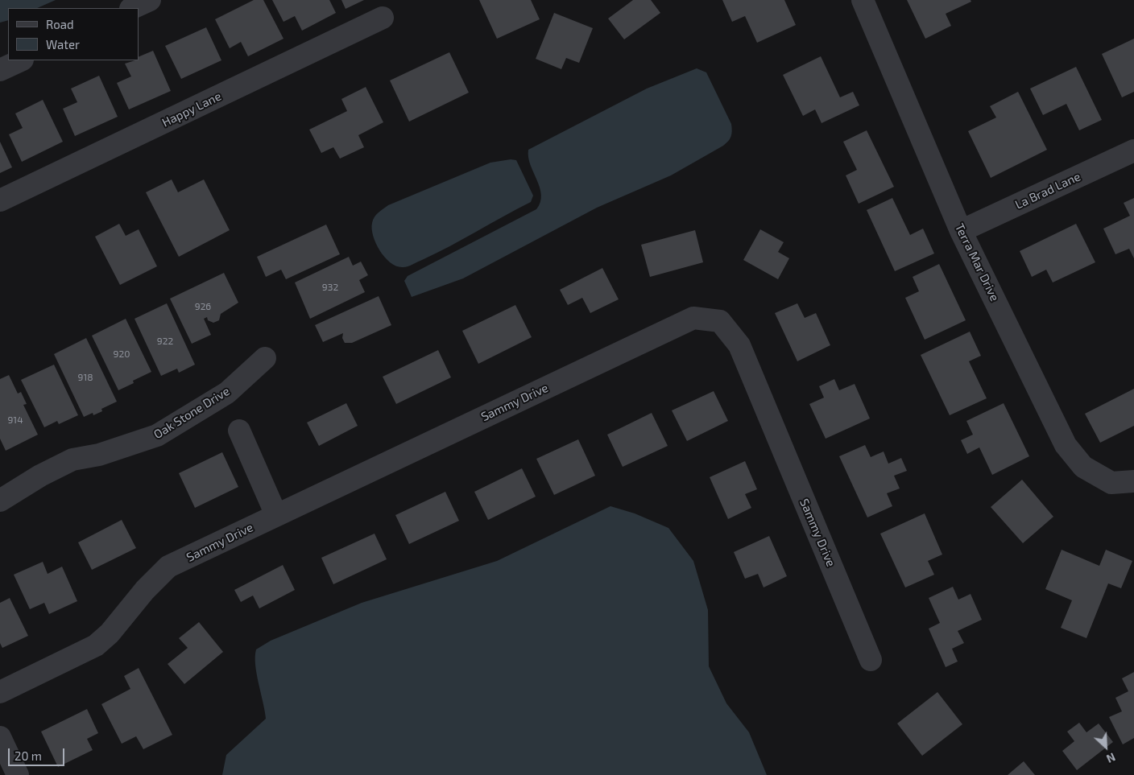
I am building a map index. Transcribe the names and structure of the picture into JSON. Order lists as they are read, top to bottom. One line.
{"streets":{"street":["Happy Lane","La Brad Lane","Terra Mar Drive","Sammy Drive","Oak Stone Drive"]},"crossings":[["La Brad Lane","Terra Mar Drive"]],"house_numbers":["932","926","922","920","918","914"],"legend":["Road","Water"],"scale_bar":"20 m","north":"bottom right"}
